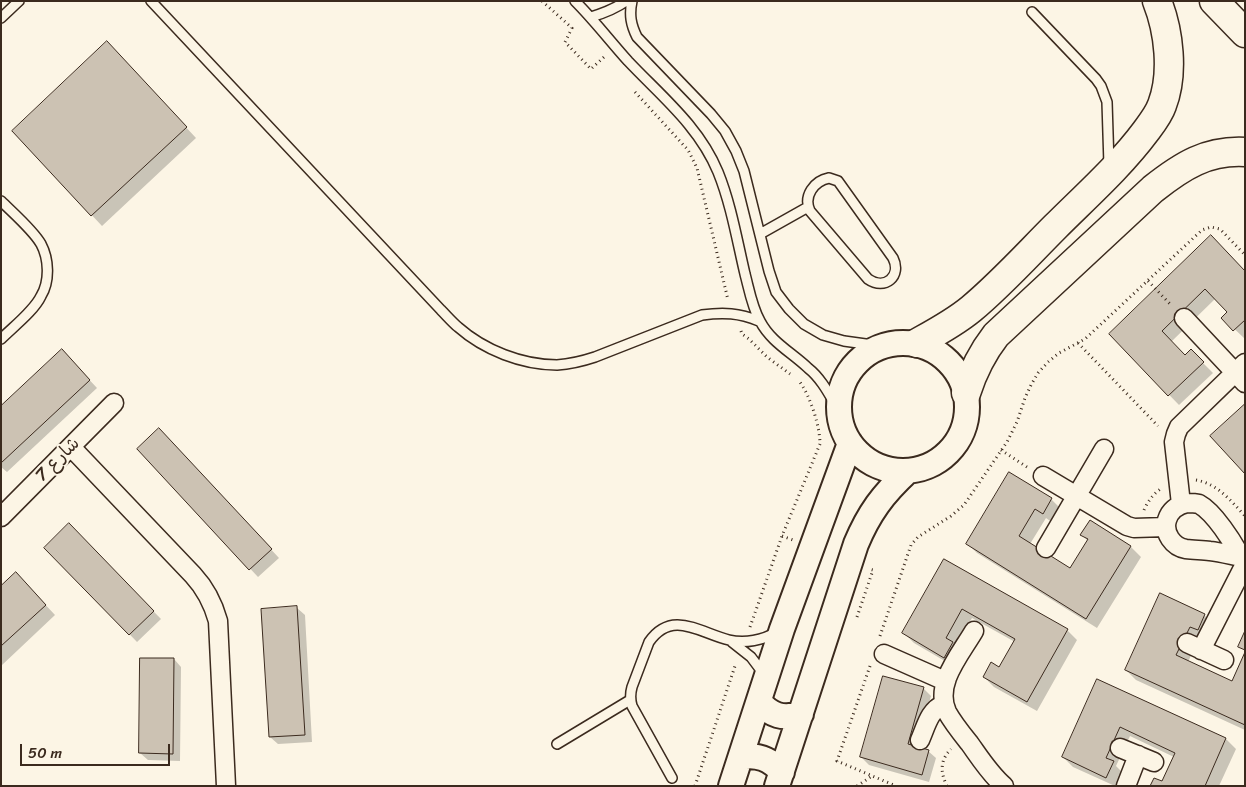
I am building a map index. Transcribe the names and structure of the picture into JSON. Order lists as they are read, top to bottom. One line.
{"streets":{"street":["شارع 7"]},"scale_bar":"50 m"}
